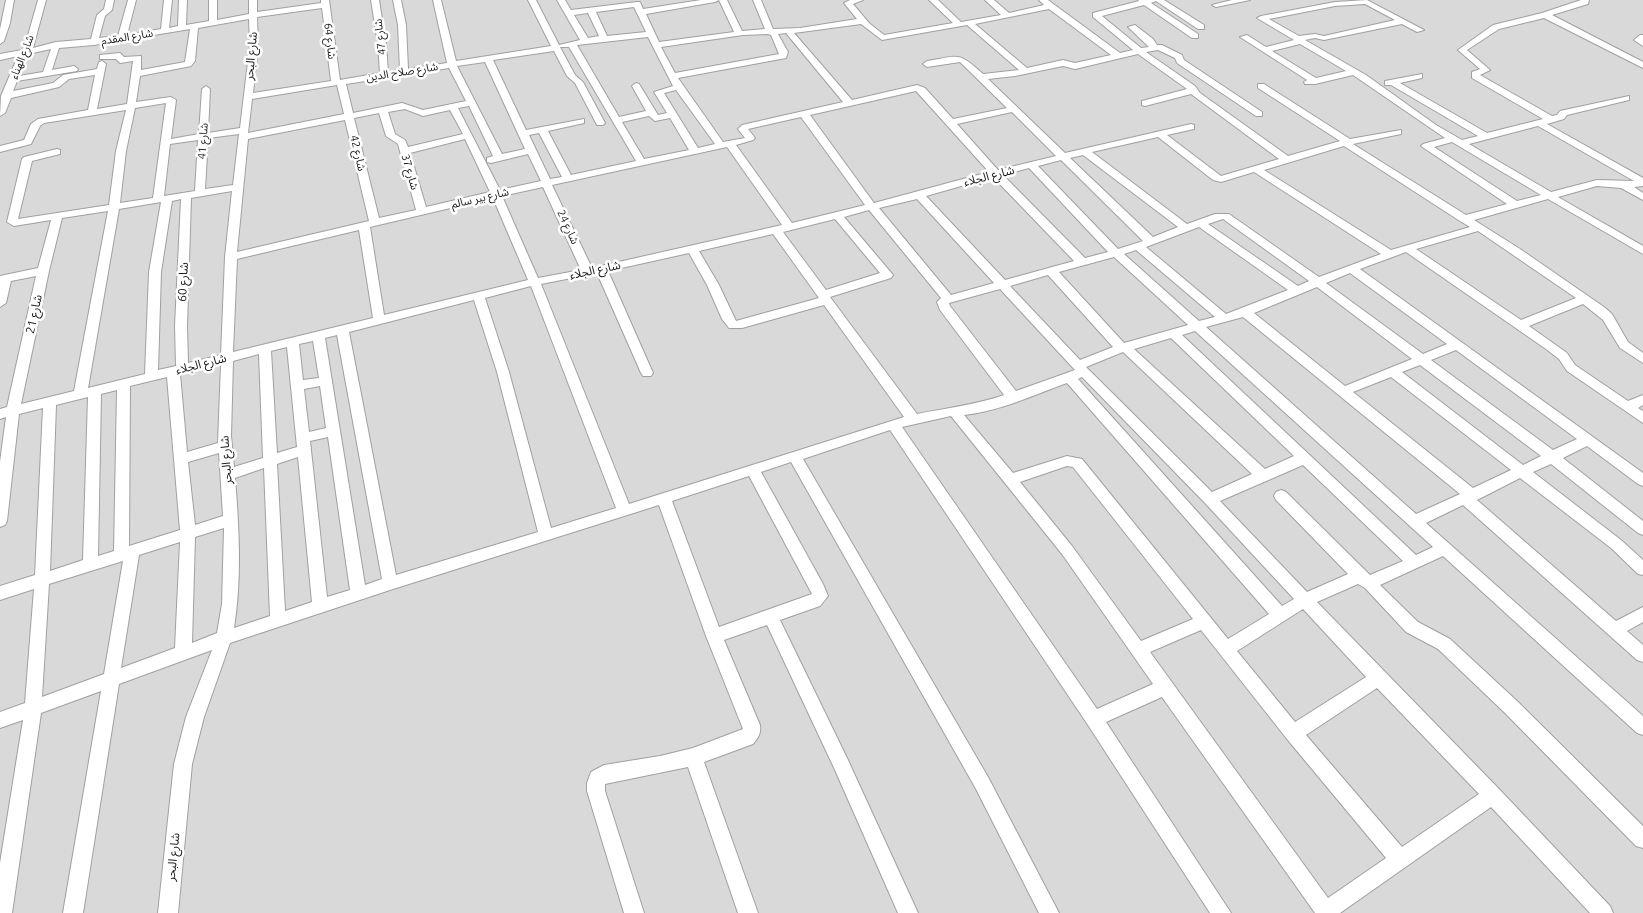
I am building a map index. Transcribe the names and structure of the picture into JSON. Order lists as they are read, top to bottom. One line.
{"streets":{"street":["شارع المقدم","شارع 47","شارع 64","شارع البحر","شارع الهناء","شارع صلاح الدين","شارع 41","شارع 42","شارع 37","شارع الجلاء","شارع بير سالم","شارع 24","شارع 60","شارع 21"]},"crossings":[["شارع المقدم","شارع 64"],["شارع المقدم","شارع البحر"],["شارع المقدم","شارع الهناء"],["شارع 47","شارع صلاح الدين"],["شارع 64","شارع صلاح الدين"],["شارع 64","شارع 42"],["شارع البحر","شارع صلاح الدين"],["شارع البحر","شارع الجلاء"],["شارع البحر","شارع بير سالم"],["شارع صلاح الدين","شارع 42"],["شارع صلاح الدين","شارع 24"],["شارع 42","شارع الجلاء"],["شارع 42","شارع بير سالم"],["شارع 37","شارع بير سالم"],["شارع الجلاء","شارع 24"],["شارع الجلاء","شارع 60"],["شارع الجلاء","شارع 21"],["شارع بير سالم","شارع 24"]]}
